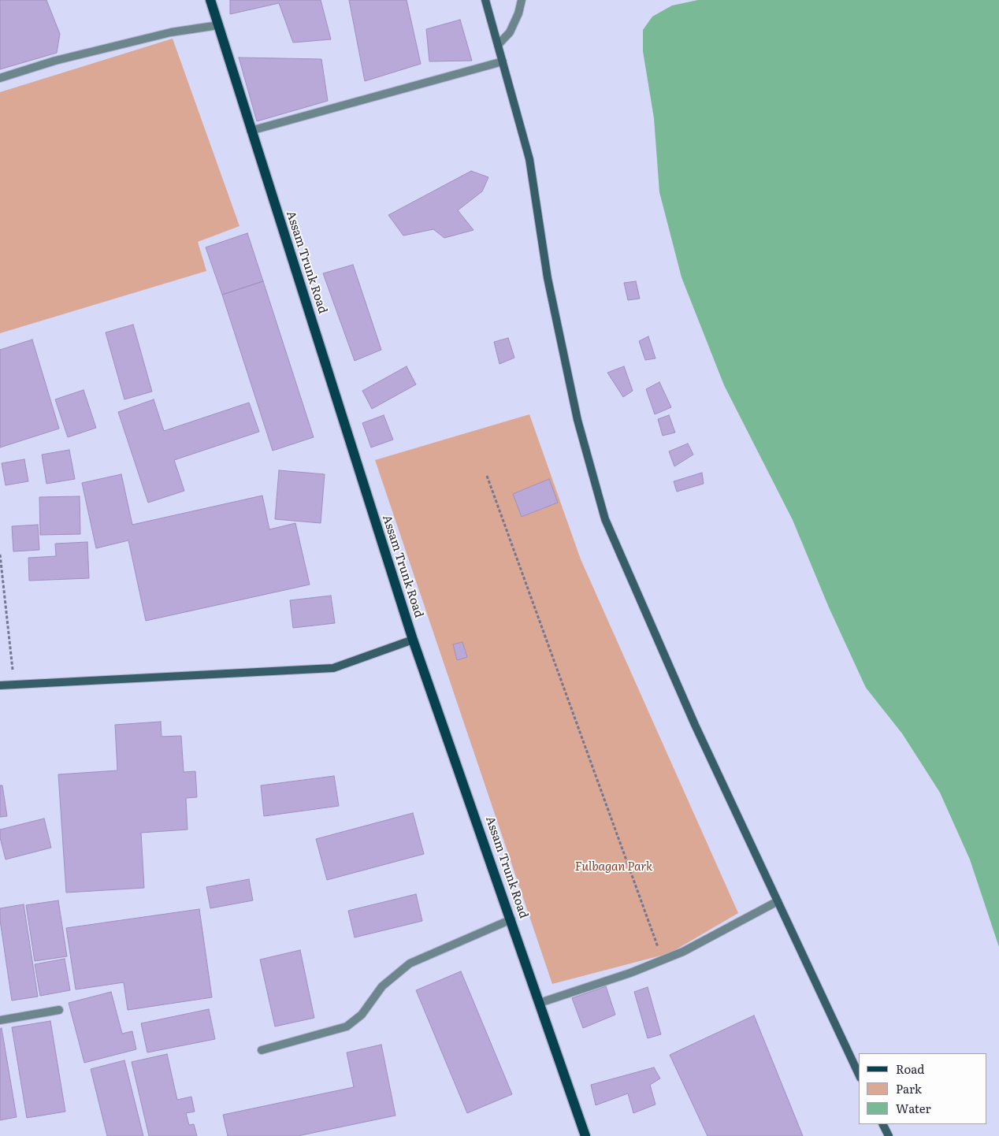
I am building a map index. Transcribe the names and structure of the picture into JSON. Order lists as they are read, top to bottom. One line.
{"streets":{"main road":["Assam Trunk Road"]},"parks":["Fulbagan Park"],"legend":["Road","Park","Water"]}
